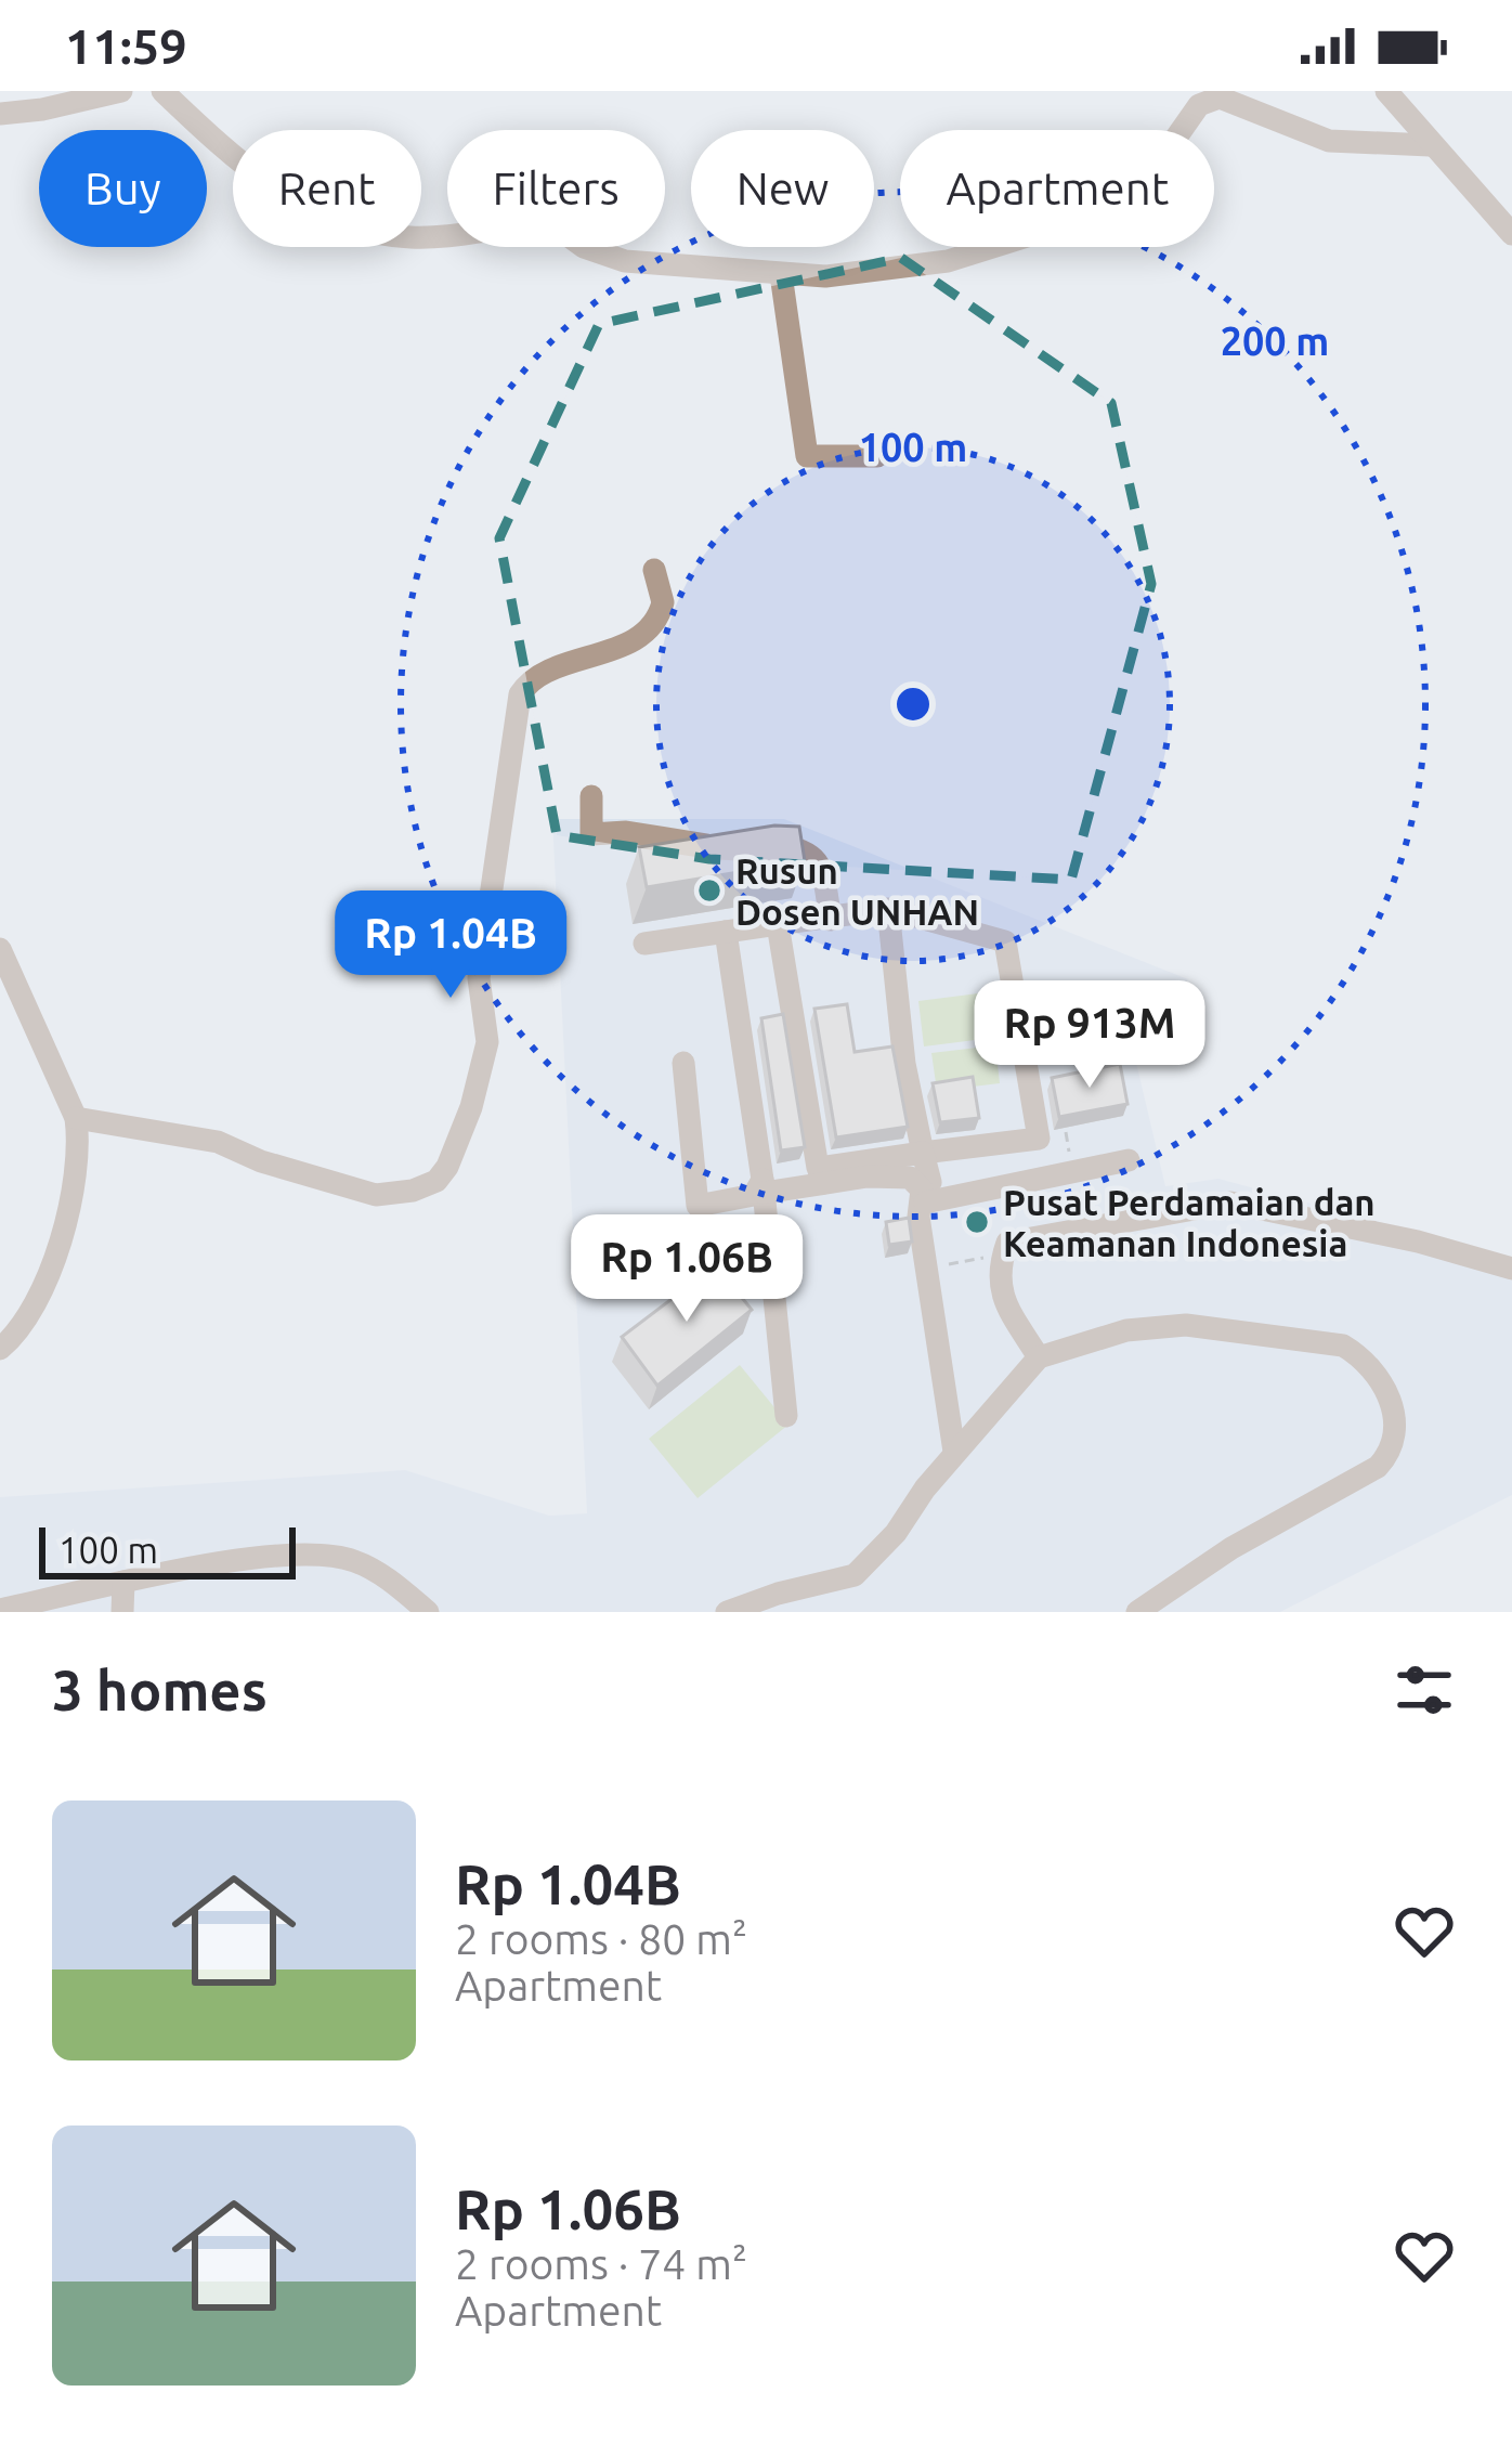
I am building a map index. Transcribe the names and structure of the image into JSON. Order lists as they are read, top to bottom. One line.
{"places":["Rusun Dosen UNHAN","Pusat Perdamaian dan Keamanan Indonesia"],"scale_bar":"100 m","page":{"status":"11:59","chip":["Buy","Rent","Filters","New","Apartment"],"price":["Rp 1.04B","Rp 913M","Rp 1.06B"],"scale":"100 m","heading":"3 homes","list":[{"name":"Rp 1.04B","note":"2 rooms · 80 m² · Apartment"},{"name":"Rp 1.06B","note":"2 rooms · 74 m² · Apartment"}]},"rings":["200 m","100 m"]}
